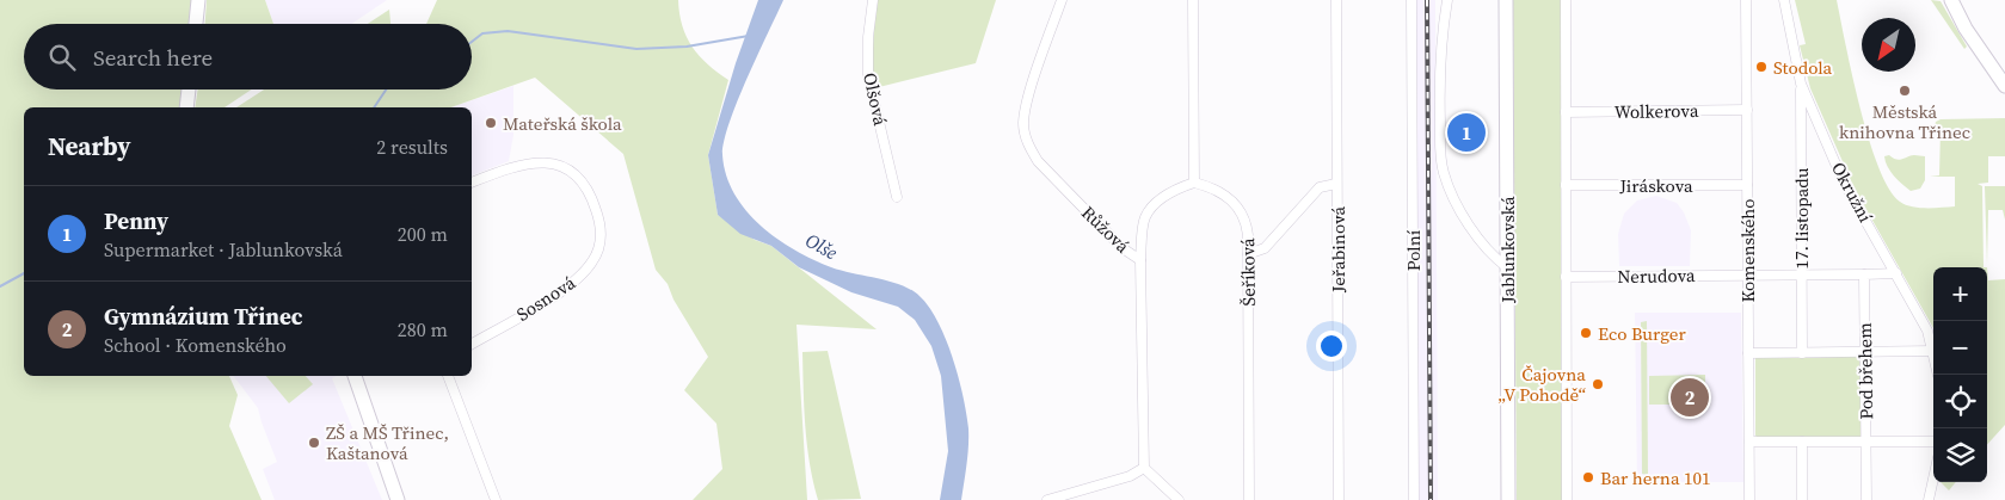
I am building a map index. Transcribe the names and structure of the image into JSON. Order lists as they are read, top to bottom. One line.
{"streets":{"main road":["Jablunkovská"],"street":["Olšová","Wolkerova","Jiráskova","Okružní","17. listopadu","Růžová","Jeřabinová","Polní","Komenského","Šeříková","Nerudova","Sosnová","Pod břehem"]},"crossings":[["Wolkerova","Komenského"],["Jiráskova","Komenského"],["Okružní","17. listopadu"],["17. listopadu","Nerudova"],["Komenského","Nerudova"],["Nerudova","Pod břehem"]],"water":["Olše"],"places":["Stodola","Městská knihovna Třinec","Mateřská škola","Eco Burger","Čajovna „V Pohodě“","ZŠ a MŠ Třinec, Kaštanová","Bar herna 101"],"north":"bottom left","page":{"search":"Search here","heading":["Nearby","2 results"],"pins":["1","2"],"list":[{"mark":"1","name":"Penny","note":"Supermarket · Jablunkovská","value":"200 m"},{"mark":"2","name":"Gymnázium Třinec","note":"School · Komenského","value":"280 m"}],"map_buttons":["+","−"]}}
